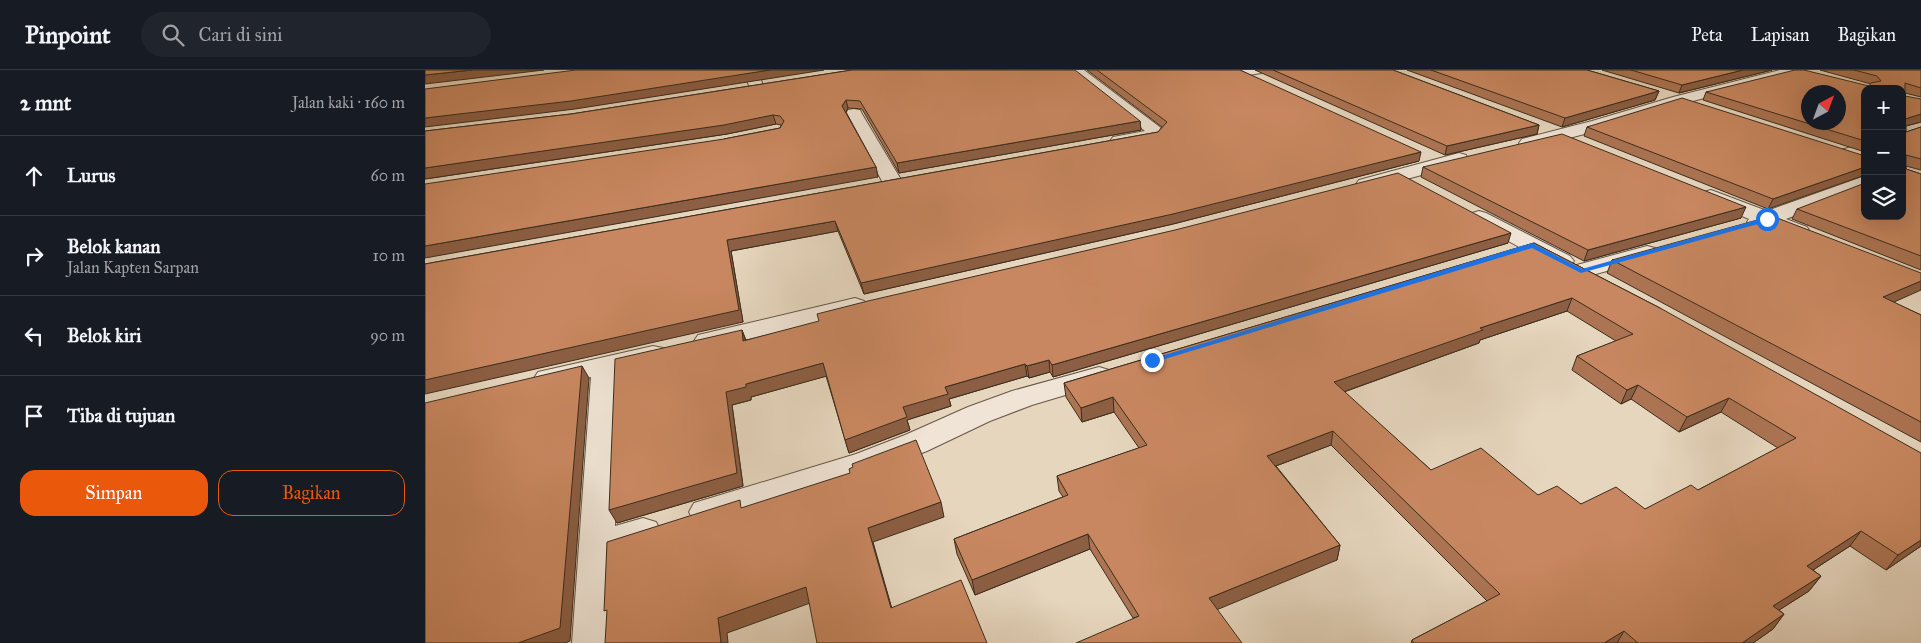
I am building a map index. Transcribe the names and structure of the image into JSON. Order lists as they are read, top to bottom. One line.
{"north":"top right","page":{"header":"Pinpoint","search":"Cari di sini","nav":["Peta","Lapisan","Bagikan"],"heading":["2 mnt","Jalan kaki · 160 m"],"map_buttons":["+","−"],"list":[["Lurus","60 m"],["Belok kanan","Jalan Kapten Sarpan","10 m"],["Belok kiri","90 m"],"Tiba di tujuan"],"buttons":["Simpan","Bagikan"]}}
